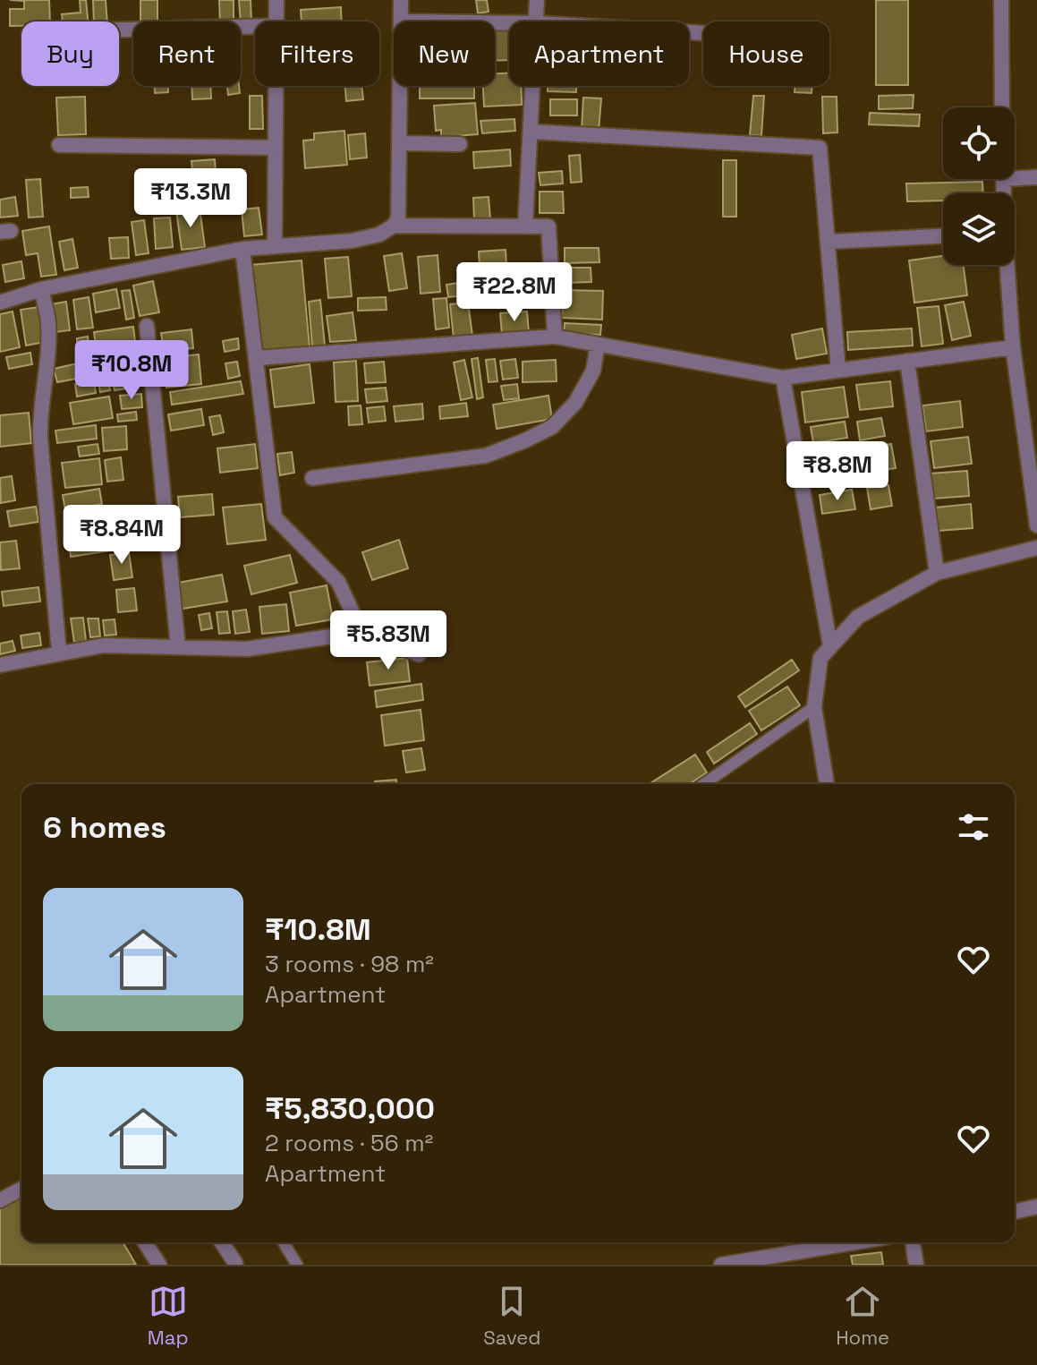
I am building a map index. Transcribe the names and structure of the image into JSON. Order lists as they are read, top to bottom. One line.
{"page":{"chip":["Buy","Rent","Filters","New","Apartment","House"],"price":["₹13.3M","₹22.8M","₹10.8M","₹8.8M","₹8.84M","₹5.83M"],"heading":"6 homes","list":[{"name":"₹10.8M","note":"3 rooms · 98 m² · Apartment"},{"name":"₹5,830,000","note":"2 rooms · 56 m² · Apartment"}],"tabs":["Map","Saved","Home"]}}
